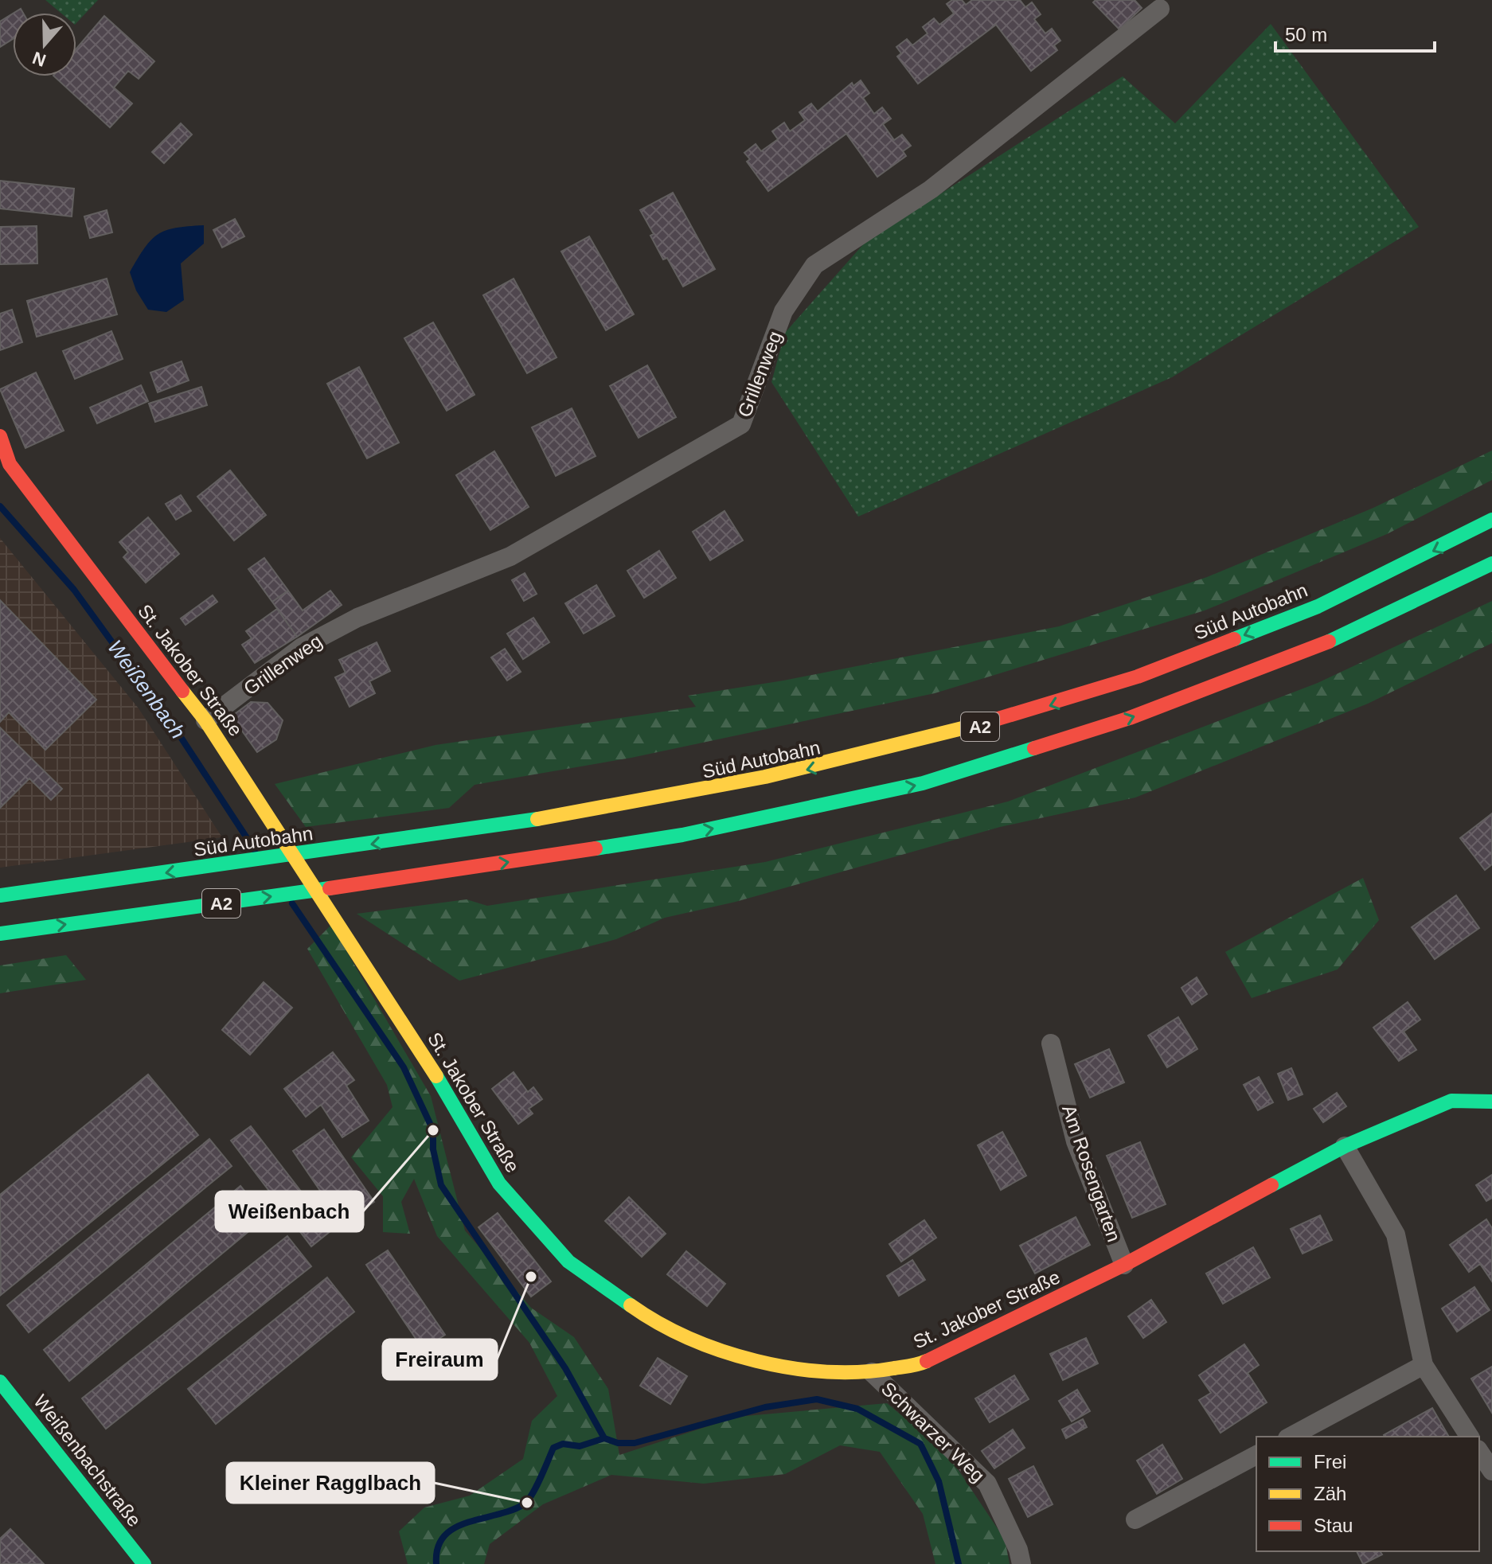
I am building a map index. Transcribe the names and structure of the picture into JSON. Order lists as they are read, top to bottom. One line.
{"streets":{"main road":["Süd Autobahn","St. Jakober Straße","A2","Weißenbachstraße"],"street":["Grillenweg","Am Rosengarten","Schwarzer Weg"]},"crossings":[["Grillenweg","St. Jakober Straße"],["St. Jakober Straße","Am Rosengarten"],["St. Jakober Straße","Schwarzer Weg"]],"water":["Weißenbach"],"places":["Weißenbach","Freiraum","Kleiner Ragglbach"],"legend":["Frei","Zäh","Stau"],"scale_bar":"50 m","north":"bottom"}
